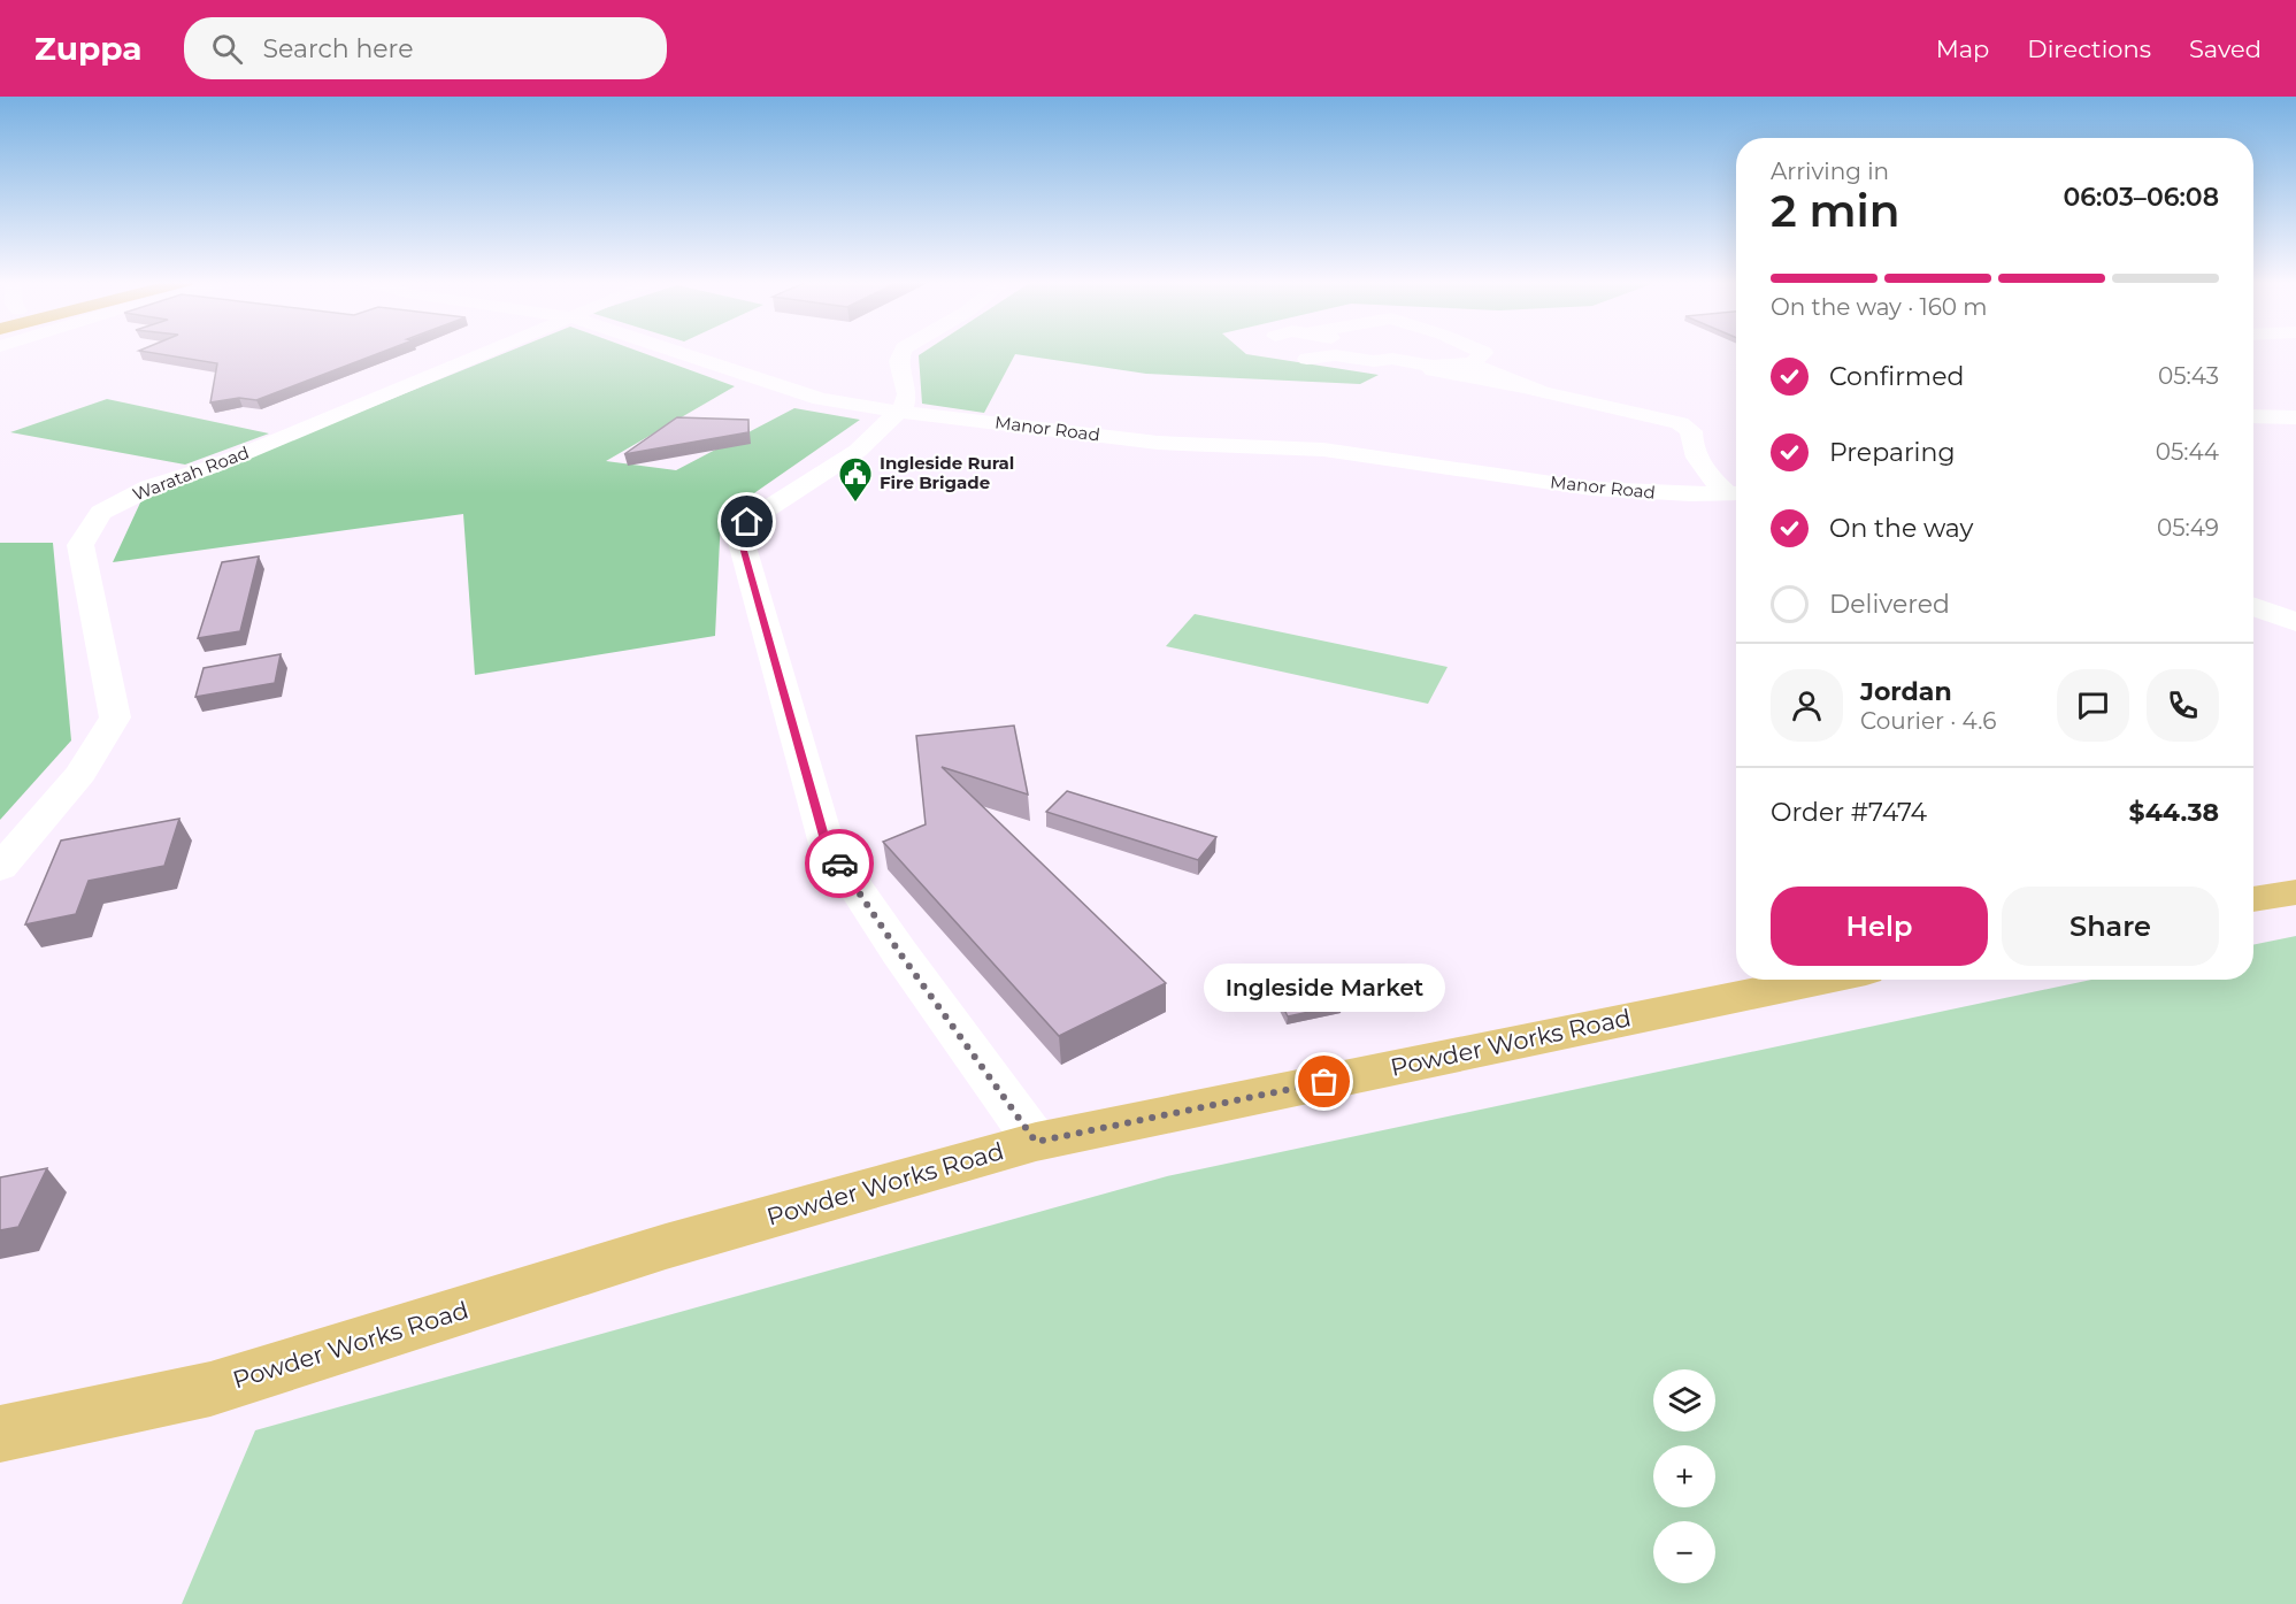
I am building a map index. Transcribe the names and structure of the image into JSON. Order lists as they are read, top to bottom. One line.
{"streets":{"main road":["Powder Works Road"],"street":["Manor Road","Waratah Road"]},"places":{"public building":["Ingleside Rural Fire Brigade"],"other":["Ingleside Market"]},"page":{"header":"Zuppa","search":"Search here","nav":["Map","Directions","Saved"],"heading":["2 min","Arriving in","06:03–06:08"],"panel":["Jordan","Courier · 4.6","Order #7474","$44.38"],"bar":"On the way · 160 m","list":[["Confirmed","05:43"],["Preparing","05:44"],["On the way","05:49"],"Delivered"],"buttons":["Help","Share"],"bubble":"Ingleside Market","map_buttons":["+","−"]}}
